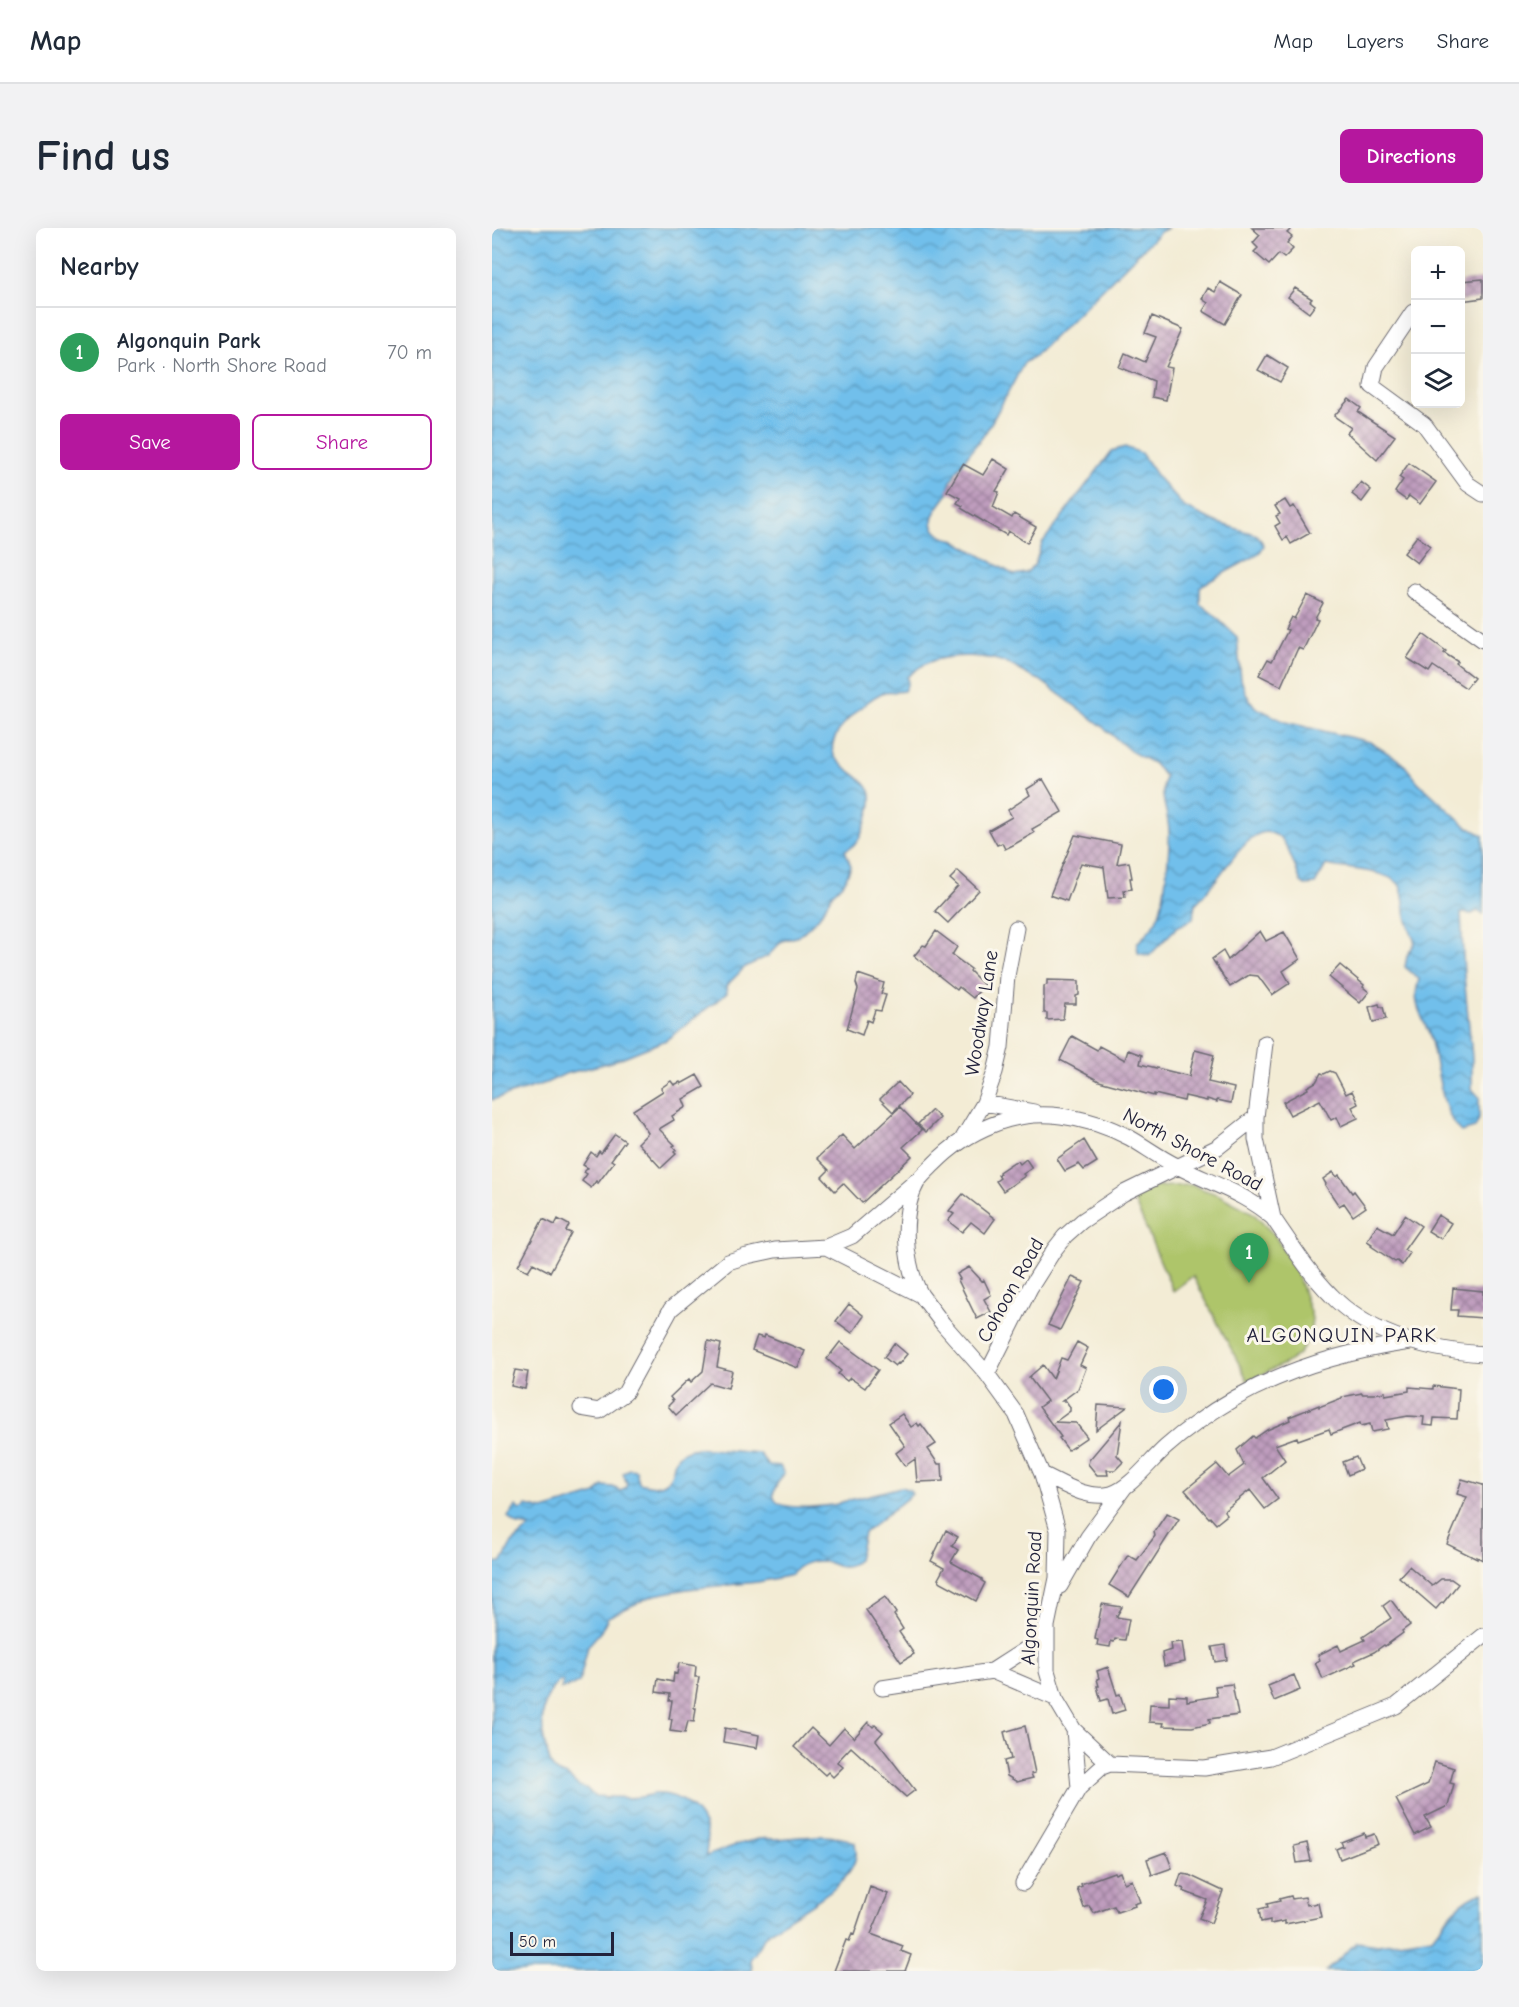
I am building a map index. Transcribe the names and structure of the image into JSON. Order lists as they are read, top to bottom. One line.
{"streets":{"street":["Woodway Lane","North Shore Road","Cohoon Road","Algonquin Road"]},"crossings":[["Woodway Lane","North Shore Road"],["North Shore Road","Cohoon Road"],["North Shore Road","Algonquin Road"],["Cohoon Road","Algonquin Road"]],"districts":["ALGONQUIN PARK"],"scale_bar":"50 m","page":{"header":"Map","nav":["Map","Layers","Share"],"buttons":["Directions",["Save","Share"]],"title":"Find us","heading":"Nearby","map_buttons":["+","−"],"list":[{"mark":"1","name":"Algonquin Park","note":"Park · North Shore Road","value":"70 m"}],"pins":"1","scale":"50 m"}}
